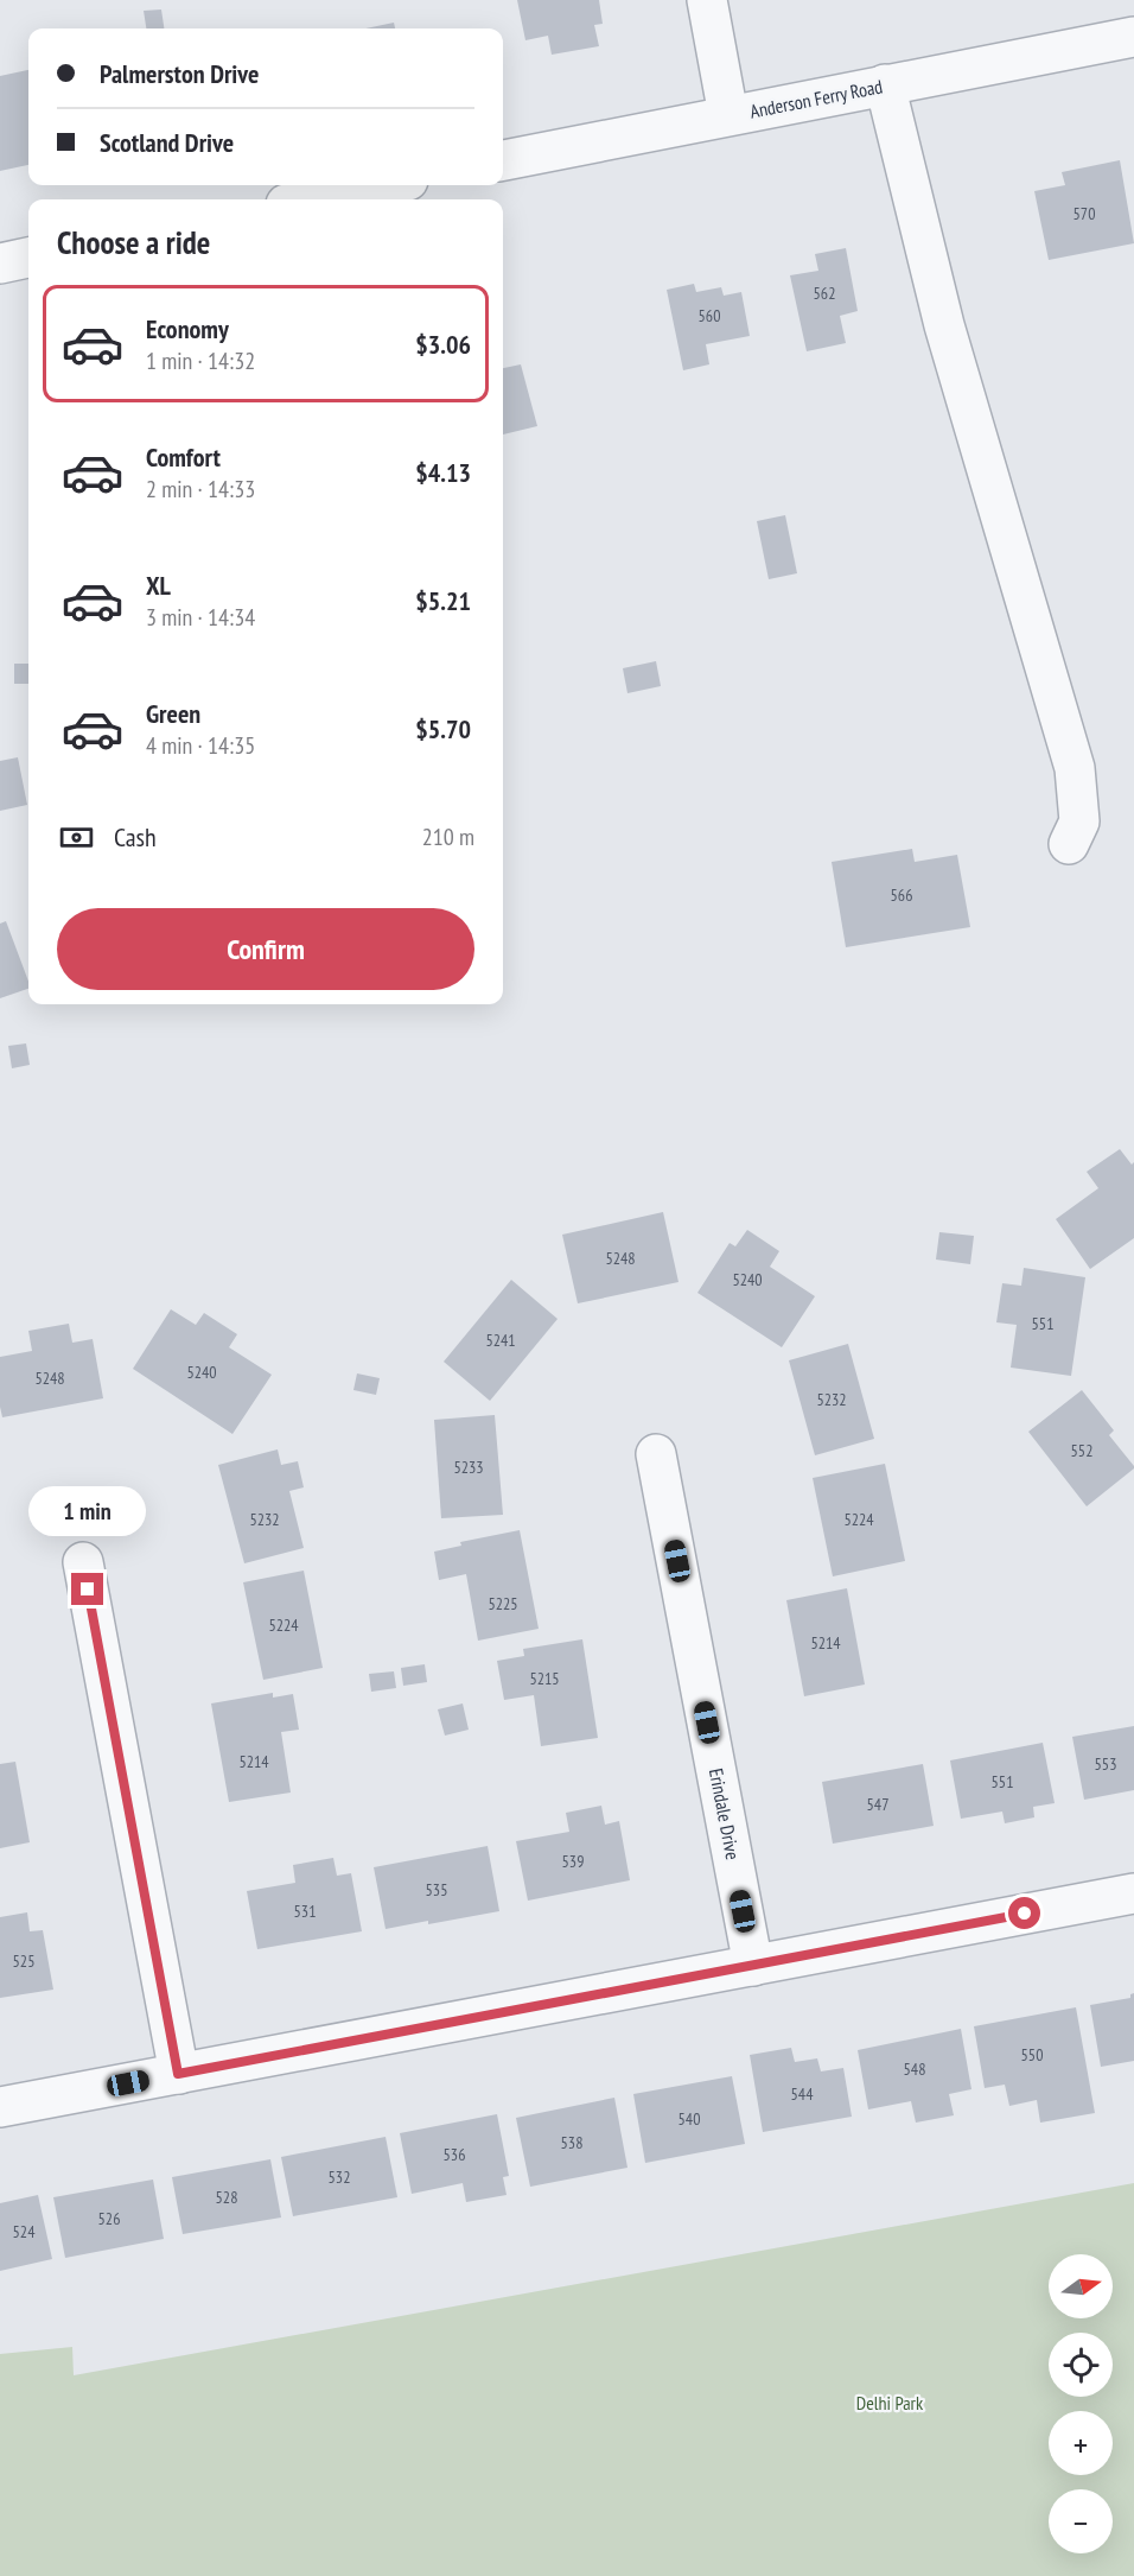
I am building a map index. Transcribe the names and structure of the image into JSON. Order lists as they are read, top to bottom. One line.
{"streets":{"street":["Anderson Ferry Road","Erindale Drive"]},"parks":["Delhi Park"],"house_numbers":["570","562","560","566","5248","5240","551","5241","5240","5248","5232","552","5233","5232","5224","5225","5224","5214","5215","5214","553","551","547","539","535","531","525","550","548","544","540","538","536","532","528","526","524"],"north":"right","page":{"banner":["Palmerston Drive","Scotland Drive"],"heading":"Choose a ride","list":[{"name":"Economy","note":"1 min · 14:32","value":"$3.06"},{"name":"Comfort","note":"2 min · 14:33","value":"$4.13"},{"name":"XL","note":"3 min · 14:34","value":"$5.21"},{"name":"Green","note":"4 min · 14:35","value":"$5.70"}],"pay":["Cash","210 m"],"buttons":"Confirm","bubble":"1 min","map_buttons":["+","−"]}}
